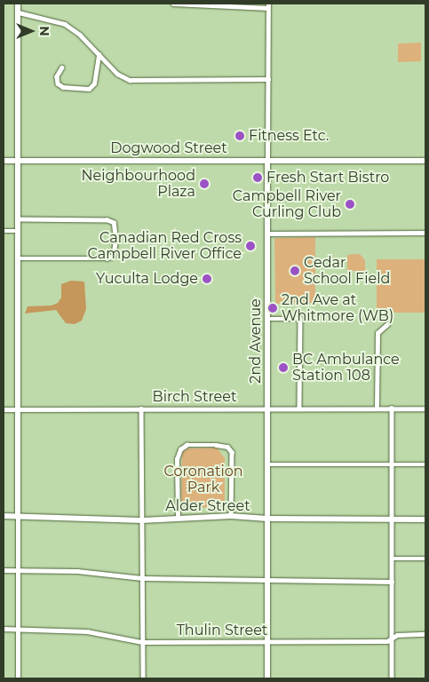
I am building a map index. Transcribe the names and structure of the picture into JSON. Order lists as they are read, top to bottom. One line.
{"streets":{"street":["Dogwood Street","2nd Avenue","Birch Street","Alder Street","Thulin Street"]},"crossings":[["Dogwood Street","2nd Avenue"],["2nd Avenue","Birch Street"],["2nd Avenue","Alder Street"],["2nd Avenue","Thulin Street"]],"parks":["Coronation Park"],"places":["Fitness Etc.","Fresh Start Bistro","Neighbourhood Plaza","Campbell River Curling Club","Canadian Red Cross Campbell River Office","Cedar School Field","Yuculta Lodge","2nd Ave at Whitmore (WB)","BC Ambulance Station 108"],"north":"right"}
